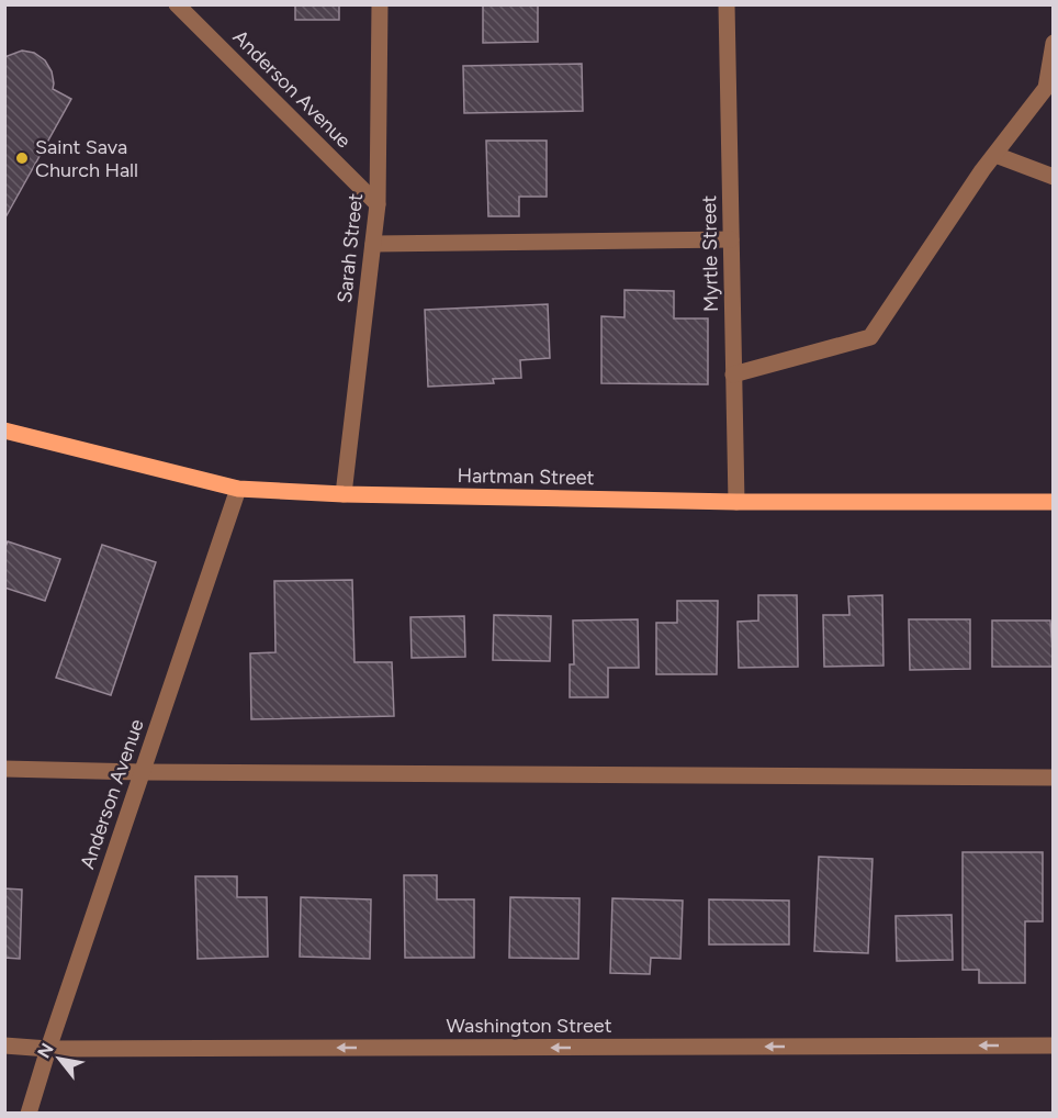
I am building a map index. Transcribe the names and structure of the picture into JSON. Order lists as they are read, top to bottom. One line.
{"streets":{"main road":["Hartman Street"],"street":["Anderson Avenue","Sarah Street","Myrtle Street","Washington Street"]},"crossings":[["Anderson Avenue","Sarah Street"],["Anderson Avenue","Hartman Street"],["Anderson Avenue","Washington Street"],["Sarah Street","Hartman Street"],["Myrtle Street","Hartman Street"]],"one_way":["Washington Street"],"places":["Saint Sava Church Hall"],"north":"top left"}
